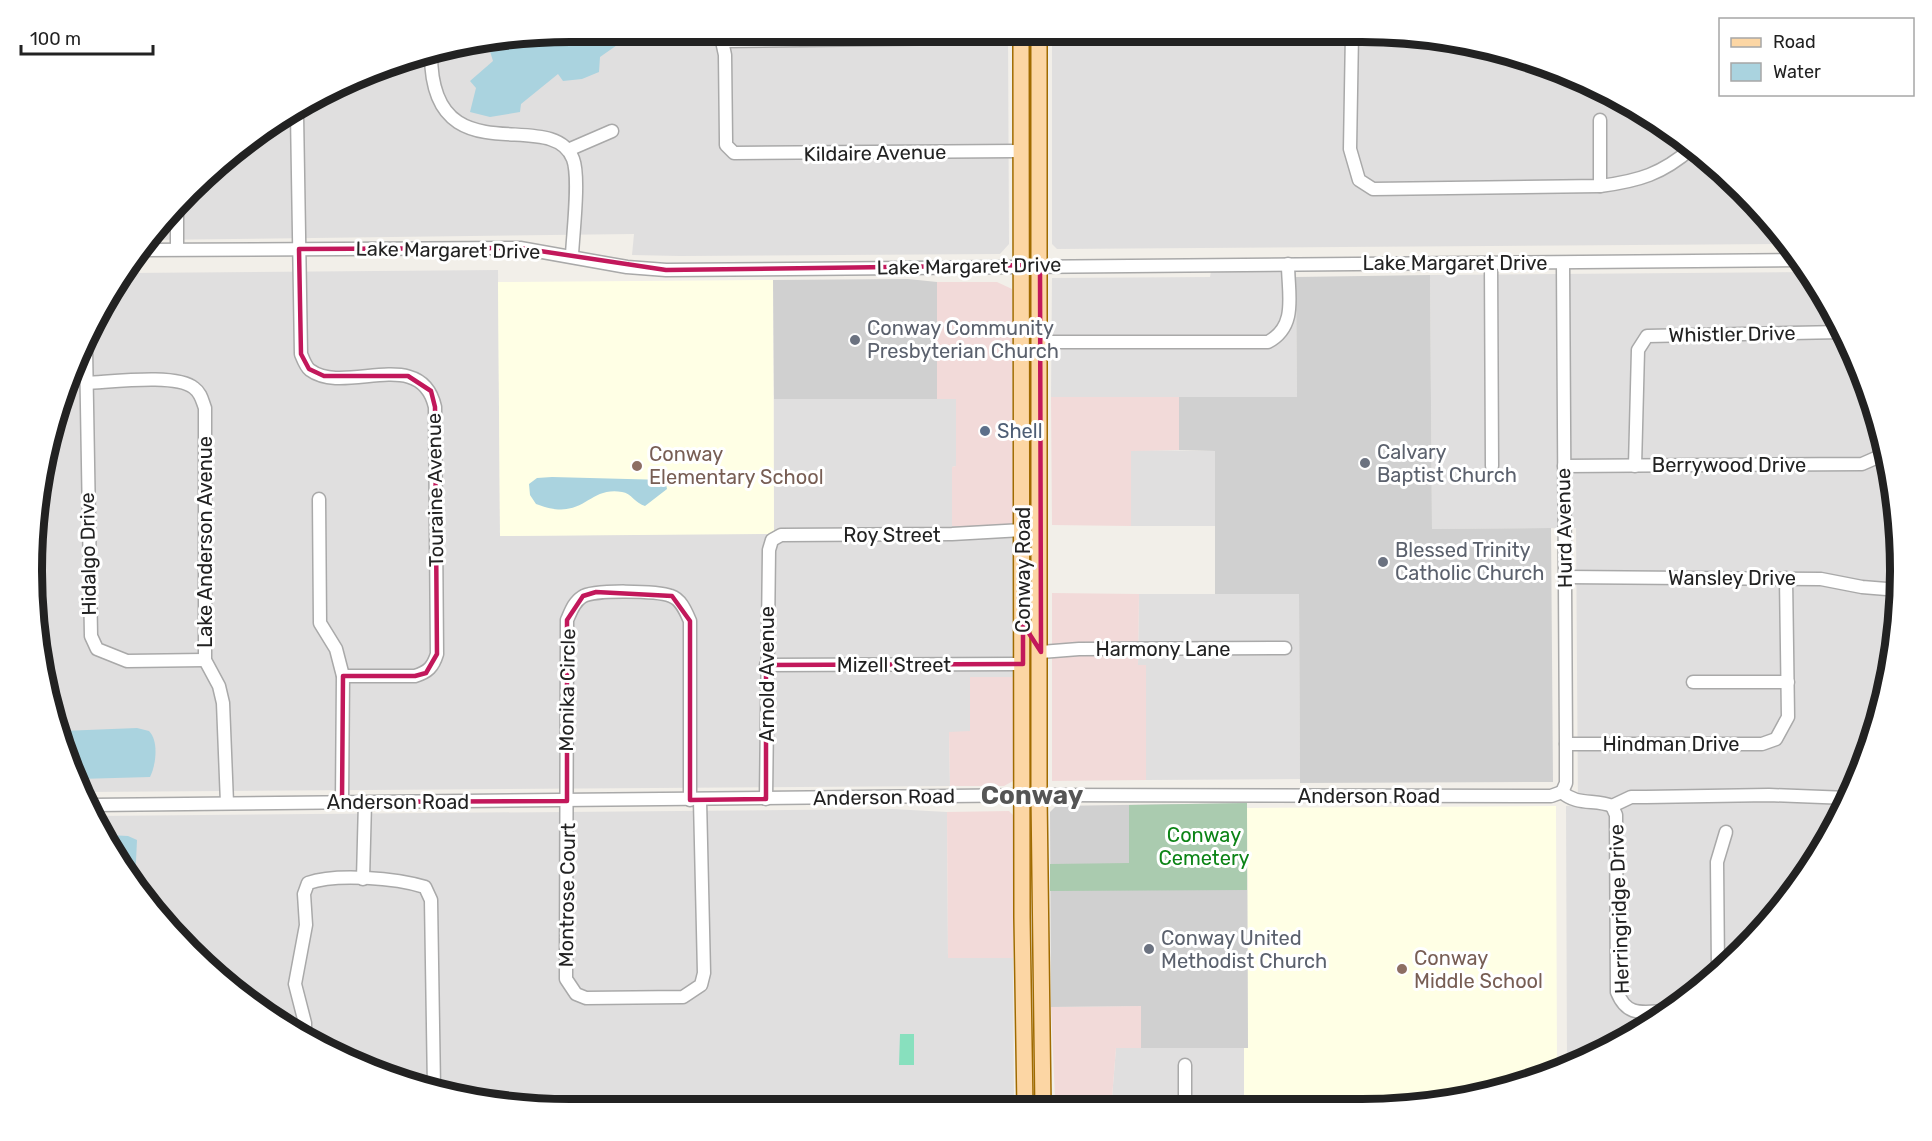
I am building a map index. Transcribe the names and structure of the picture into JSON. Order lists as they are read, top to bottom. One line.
{"streets":{"main road":["Conway Road"],"street":["Kildaire Avenue","Lake Margaret Drive","Whistler Drive","Berrywood Drive","Touraine Avenue","Hurd Avenue","Roy Street","Lake Anderson Avenue","Hidalgo Drive","Wansley Drive","Harmony Lane","Mizell Street","Arnold Avenue","Monika Circle","Hindman Drive","Anderson Road","Montrose Court","Herringridge Drive"]},"crossings":[["Kildaire Avenue","Conway Road"],["Lake Margaret Drive","Touraine Avenue"],["Lake Margaret Drive","Hurd Avenue"],["Lake Margaret Drive","Conway Road"],["Whistler Drive","Berrywood Drive"],["Berrywood Drive","Hurd Avenue"],["Hurd Avenue","Wansley Drive"],["Hurd Avenue","Hindman Drive"],["Hurd Avenue","Anderson Road"],["Roy Street","Conway Road"],["Roy Street","Arnold Avenue"],["Lake Anderson Avenue","Hidalgo Drive"],["Lake Anderson Avenue","Anderson Road"],["Conway Road","Harmony Lane"],["Conway Road","Mizell Street"],["Conway Road","Anderson Road"],["Mizell Street","Arnold Avenue"],["Arnold Avenue","Anderson Road"],["Monika Circle","Anderson Road"],["Monika Circle","Montrose Court"],["Anderson Road","Montrose Court"],["Anderson Road","Herringridge Drive"]],"districts":["Conway"],"parks":["Conway Cemetery"],"places":["Conway Community Presbyterian Church","Shell","Calvary Baptist Church","Conway Elementary School","Blessed Trinity Catholic Church","Conway United Methodist Church","Conway Middle School"],"legend":["Road","Water"],"scale_bar":"100 m"}
